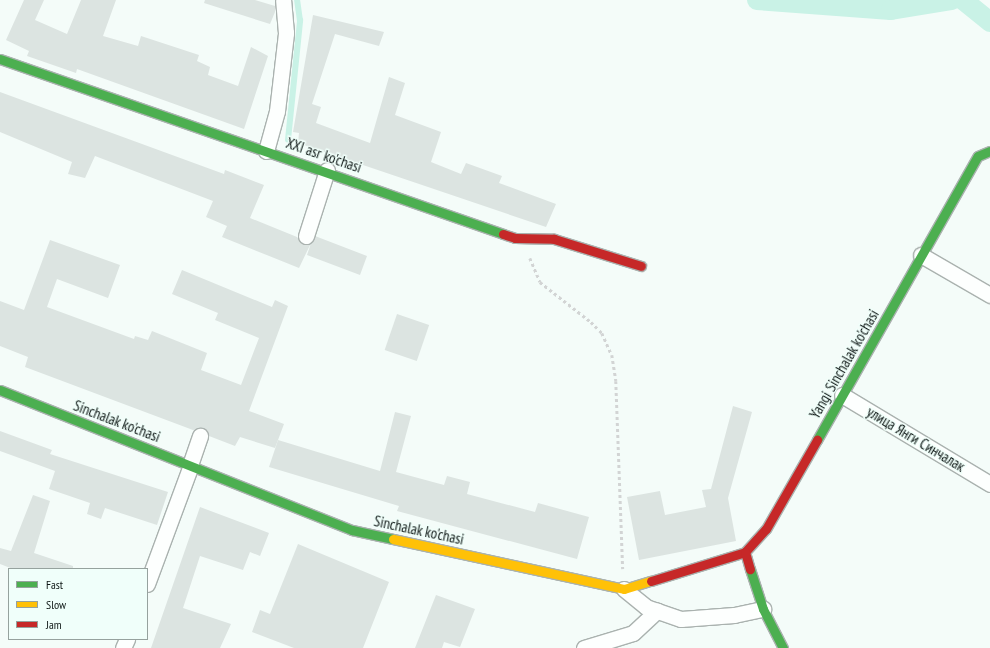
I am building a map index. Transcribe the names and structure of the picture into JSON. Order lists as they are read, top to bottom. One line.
{"streets":{"street":["XXI asr ko'chasi","Yangi Sinchalak ko'chasi","Sinchalak ko'chasi","улица Янги Синчалак"]},"crossings":[["Yangi Sinchalak ko'chasi","Sinchalak ko'chasi"],["Yangi Sinchalak ko'chasi","улица Янги Синчалак"]],"legend":["Fast","Slow","Jam"]}
